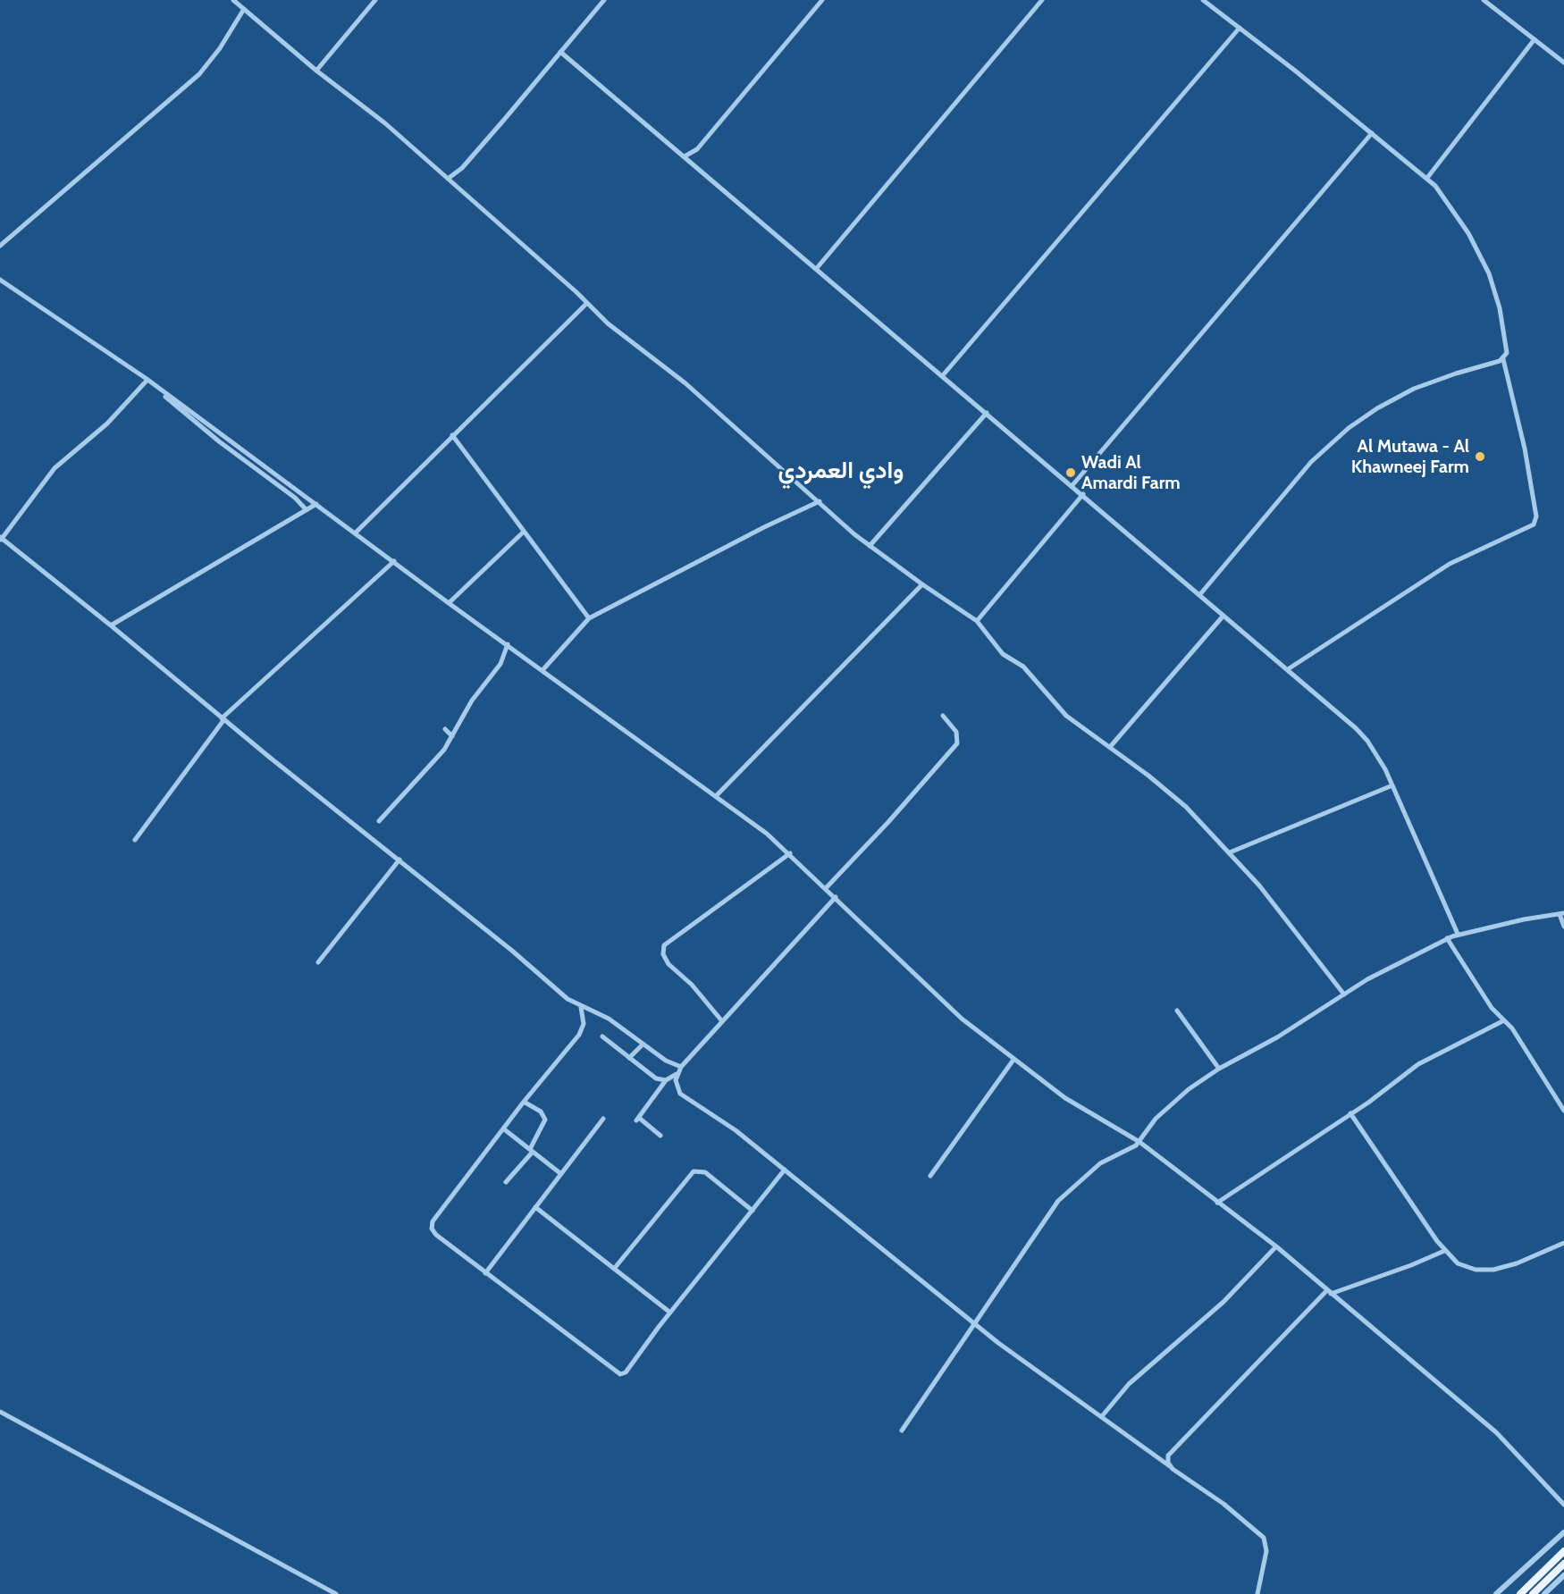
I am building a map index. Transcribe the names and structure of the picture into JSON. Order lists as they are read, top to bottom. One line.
{"districts":["وادي العمردي"],"places":["Al Mutawa - Al Khawneej Farm","Wadi Al Amardi Farm"]}
